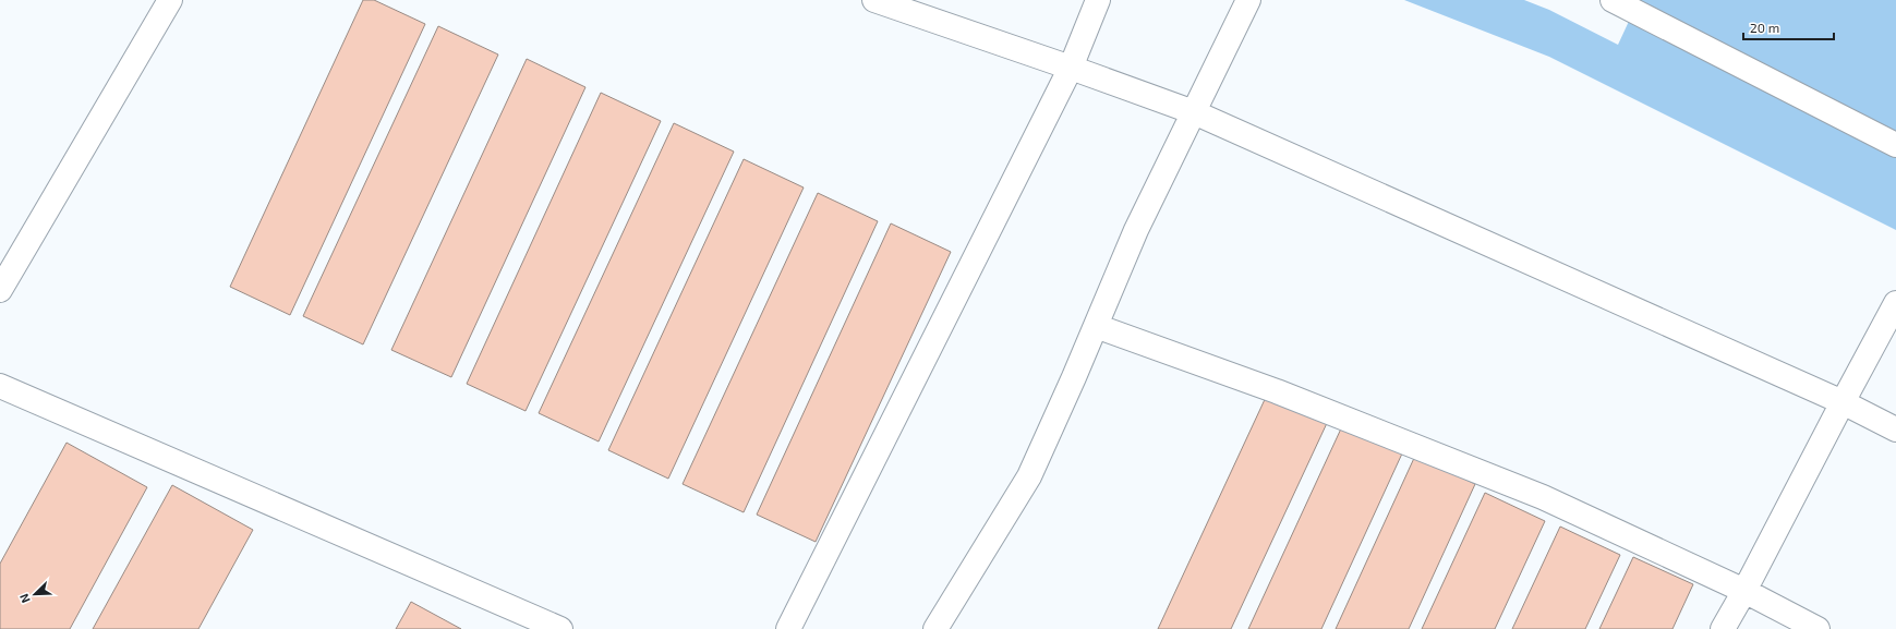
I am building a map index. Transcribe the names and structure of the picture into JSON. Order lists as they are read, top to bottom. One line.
{"scale_bar":"20 m","north":"bottom left"}
